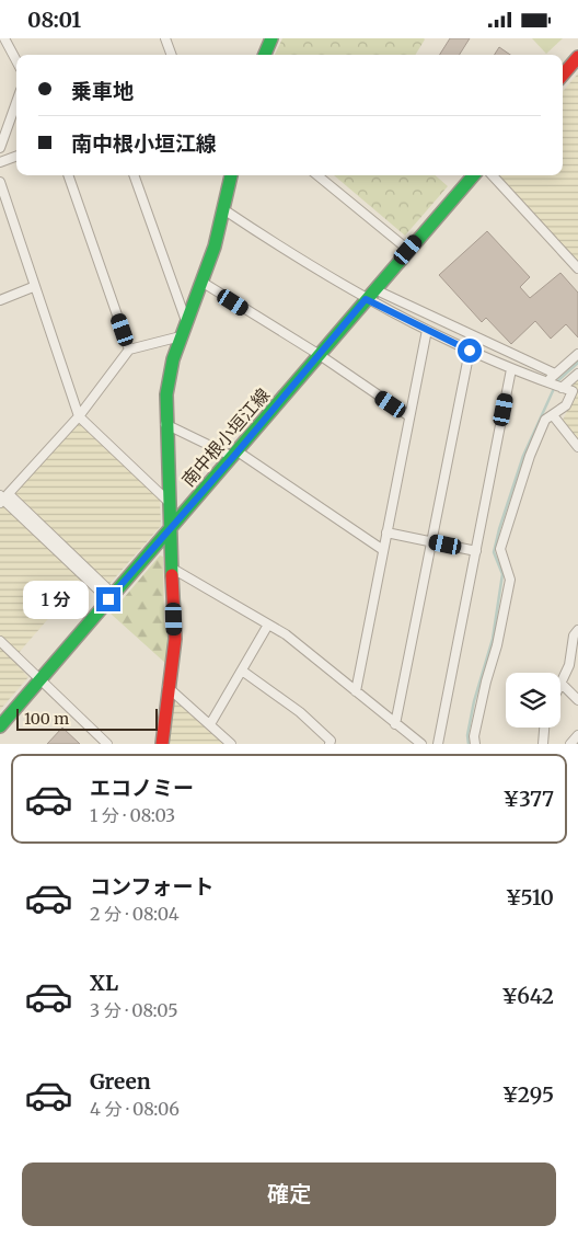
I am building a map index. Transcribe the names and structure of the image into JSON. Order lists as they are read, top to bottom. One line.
{"streets":{"main road":["南中根小垣江線"]},"scale_bar":"100 m","page":{"status":"08:01","banner":["乗車地","南中根小垣江線"],"bubble":"1 分","scale":"100 m","list":[{"name":"エコノミー","note":"1 分 · 08:03","value":"¥377"},{"name":"コンフォート","note":"2 分 · 08:04","value":"¥510"},{"name":"XL","note":"3 分 · 08:05","value":"¥642"},{"name":"Green","note":"4 分 · 08:06","value":"¥295"}],"buttons":"確定"}}
